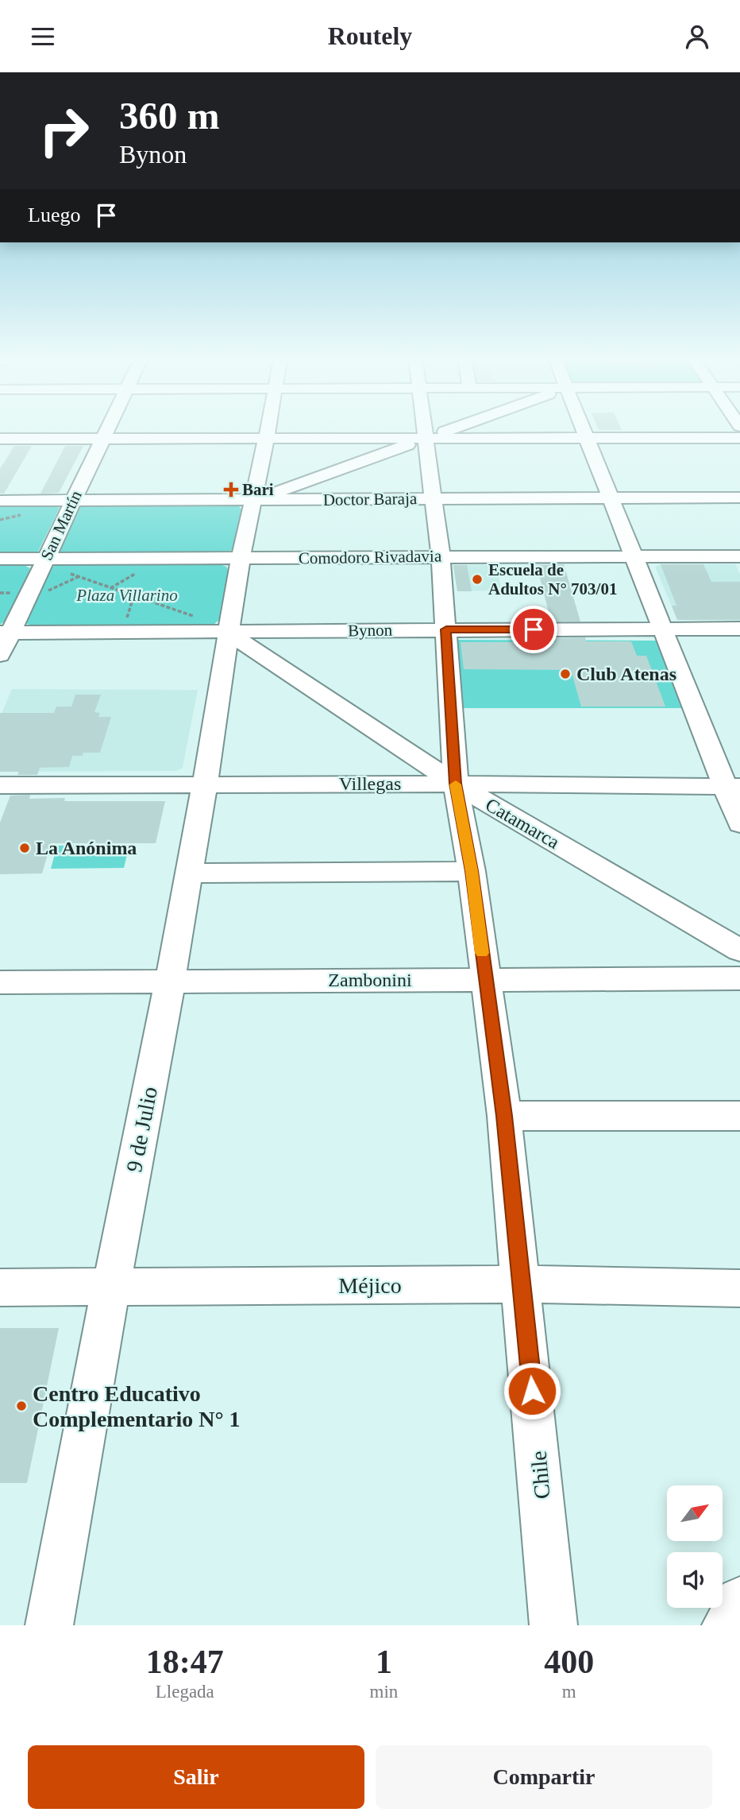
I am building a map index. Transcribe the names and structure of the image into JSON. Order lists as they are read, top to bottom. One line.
{"streets":{"street":["Doctor Baraja","San Martín","Comodoro Rivadavia","Bynon","Villegas","Catamarca","Zambonini","9 de Julio","Méjico","Chile"]},"crossings":[["Doctor Baraja","San Martín"],["Doctor Baraja","9 de Julio"],["Doctor Baraja","Chile"],["San Martín","Comodoro Rivadavia"],["San Martín","Bynon"],["Comodoro Rivadavia","9 de Julio"],["Comodoro Rivadavia","Chile"],["Bynon","Catamarca"],["Bynon","9 de Julio"],["Bynon","Chile"],["Villegas","Catamarca"],["Villegas","9 de Julio"],["Villegas","Chile"],["Catamarca","9 de Julio"],["Catamarca","Chile"],["Zambonini","9 de Julio"],["Zambonini","Chile"],["9 de Julio","Méjico"],["Méjico","Chile"]],"parks":["Plaza Villarino"],"places":{"health":["Bari"],"other":["Escuela de Adultos N° 703/01","Club Atenas","La Anónima","Centro Educativo Complementario N° 1"]},"north":"top right","page":{"header":"Routely","turn":["360 m","Bynon"],"then":"Luego","eta":["18:47","Llegada","1","min","400","m"],"buttons":["Salir","Compartir"]}}
